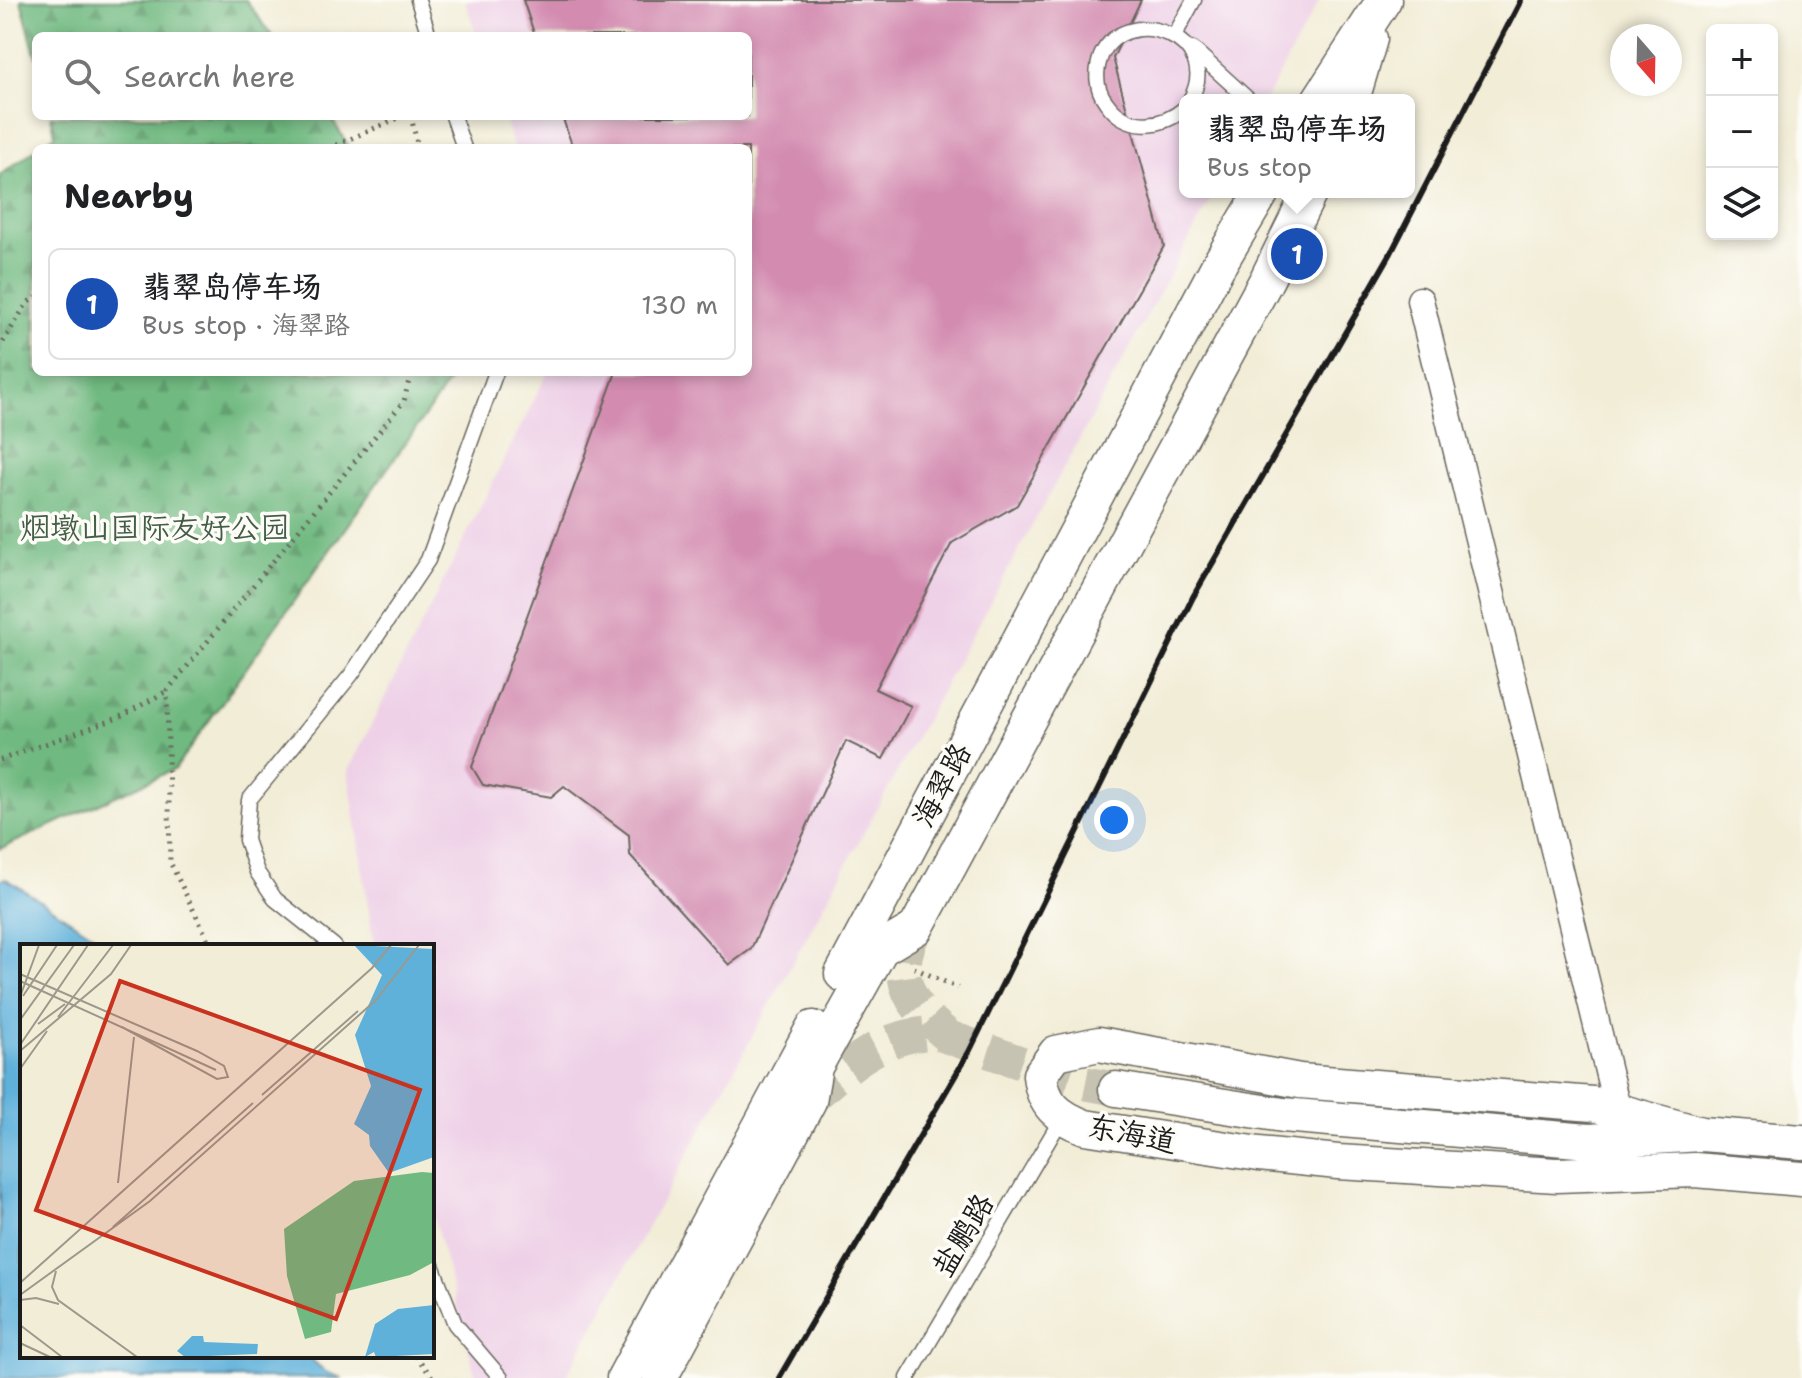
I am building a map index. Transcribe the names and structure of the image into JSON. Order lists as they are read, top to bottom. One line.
{"streets":{"street":["海翠路","东海道"],"lane":["盐鹏路"]},"crossings":[["东海道","盐鹏路"]],"parks":["烟墩山国际友好公园"],"north":"bottom","page":{"map_buttons":["+","−"],"search":"Search here","popup":["翡翠岛停车场","Bus stop"],"heading":"Nearby","pins":"1","list":[{"mark":"1","name":"翡翠岛停车场","note":"Bus stop · 海翠路","value":"130 m"}]}}
